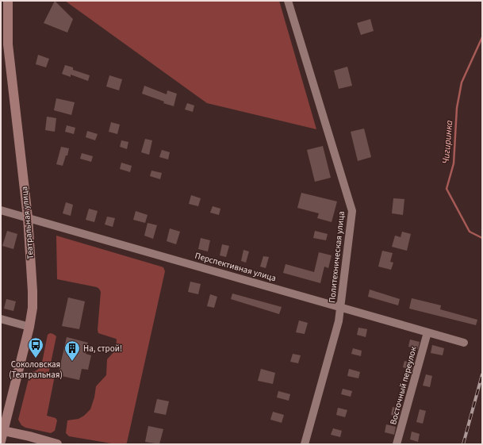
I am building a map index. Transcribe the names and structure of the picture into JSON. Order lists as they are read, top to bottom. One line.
{"streets":{"main road":["Театральная улица"],"street":["Политехническая улица","Перспективная улица","Восточный переулок"]},"crossings":[["Театральная улица","Перспективная улица"],["Политехническая улица","Перспективная улица"],["Перспективная улица","Восточный переулок"]],"water":["Чигиринка"],"places":{"bus stop":["Соколовская (Театральная)"],"building":["На, строй!"]}}
